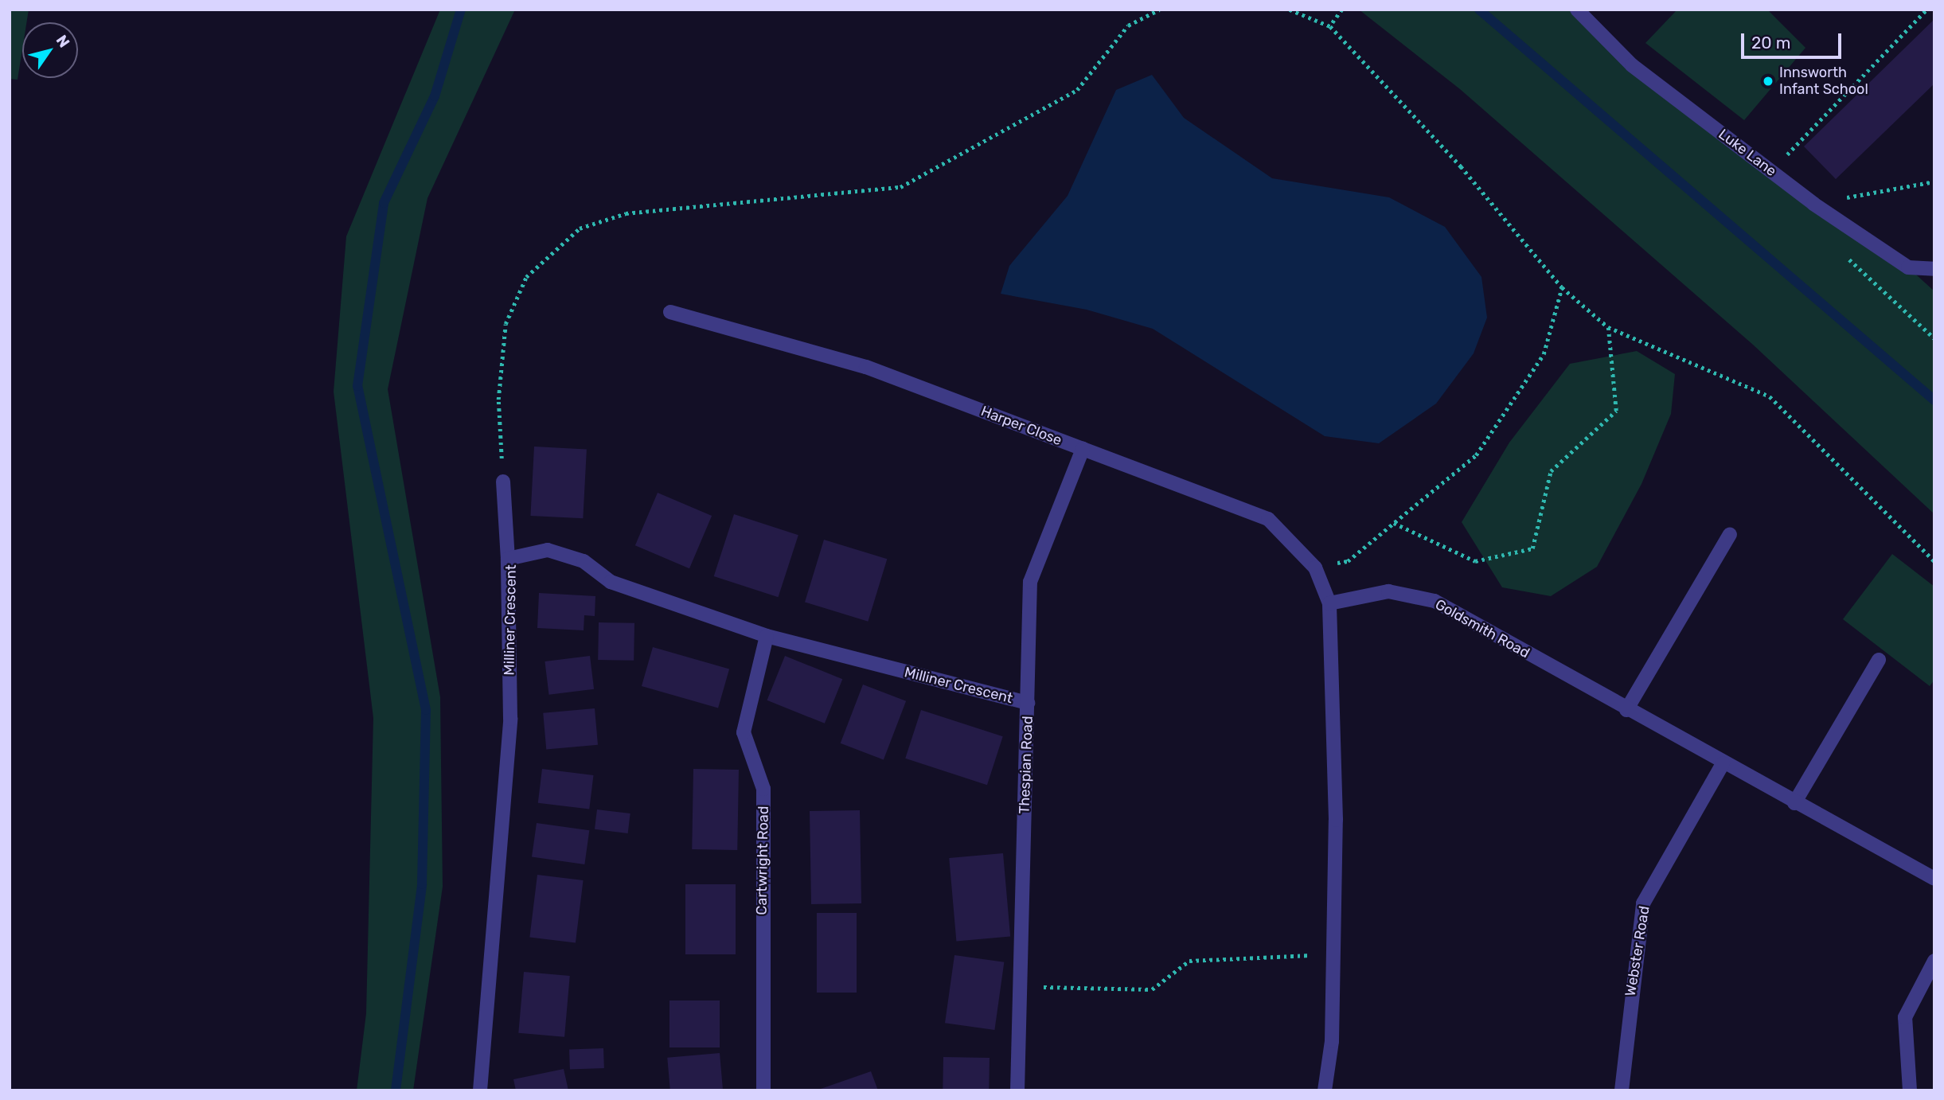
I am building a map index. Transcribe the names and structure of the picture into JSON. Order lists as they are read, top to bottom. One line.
{"streets":{"street":["Luke Lane","Harper Close","Milliner Crescent","Goldsmith Road","Thespian Road","Cartwright Road","Webster Road"]},"crossings":[["Harper Close","Goldsmith Road"],["Harper Close","Thespian Road"],["Milliner Crescent","Thespian Road"],["Milliner Crescent","Cartwright Road"],["Goldsmith Road","Webster Road"]],"places":["Innsworth Infant School"],"scale_bar":"20 m","north":"top right"}
